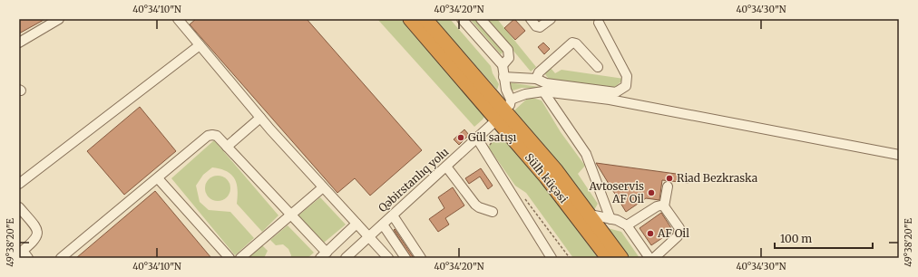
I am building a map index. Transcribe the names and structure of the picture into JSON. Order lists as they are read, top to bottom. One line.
{"streets":{"highway":["Sülh küçəsi"],"street":["Qəbirstanlıq yolu"]},"crossings":[["Sülh küçəsi","Qəbirstanlıq yolu"]],"places":["Gül satışı","Riad Bezkraska","Avtoservis AF Oil","AF Oil"],"scale_bar":"100 m","coordinates":["40°34'10\"N","40°34'20\"N","40°34'30\"N","49°38'20\"E"]}
